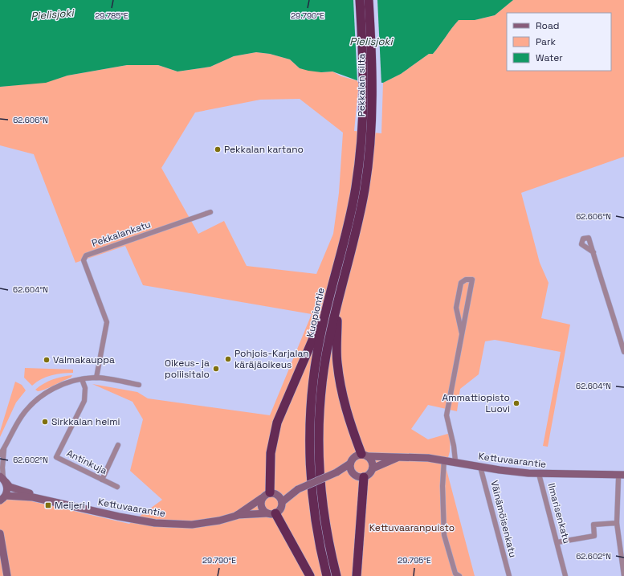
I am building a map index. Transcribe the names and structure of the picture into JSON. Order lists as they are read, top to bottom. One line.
{"streets":{"highway":["Pekkalan silta","Kuopiontie"],"main road":["Kettuvaarantie"],"street":["Pekkalankatu","Antinkuja","Ilmarisenkatu","Väinämöisenkatu"]},"crossings":[["Pekkalan silta","Kuopiontie"],["Kettuvaarantie","Ilmarisenkatu"],["Kettuvaarantie","Väinämöisenkatu"]],"water":["Pielisjoki"],"parks":["Kettuvaaranpuisto"],"places":{"other":["Pekkalan kartano","Pohjois-Karjalan käräjäoikeus","Valmakauppa","Oikeus- ja poliisitalo","Ammattiopisto Luovi","Sirkkalan helmi"],"transit":["Meijeri I"]},"legend":["Road","Park","Water"],"coordinates":["29.785°E","29.790°E","62.606°N","62.604°N","62.602°N","29.795°E"]}
